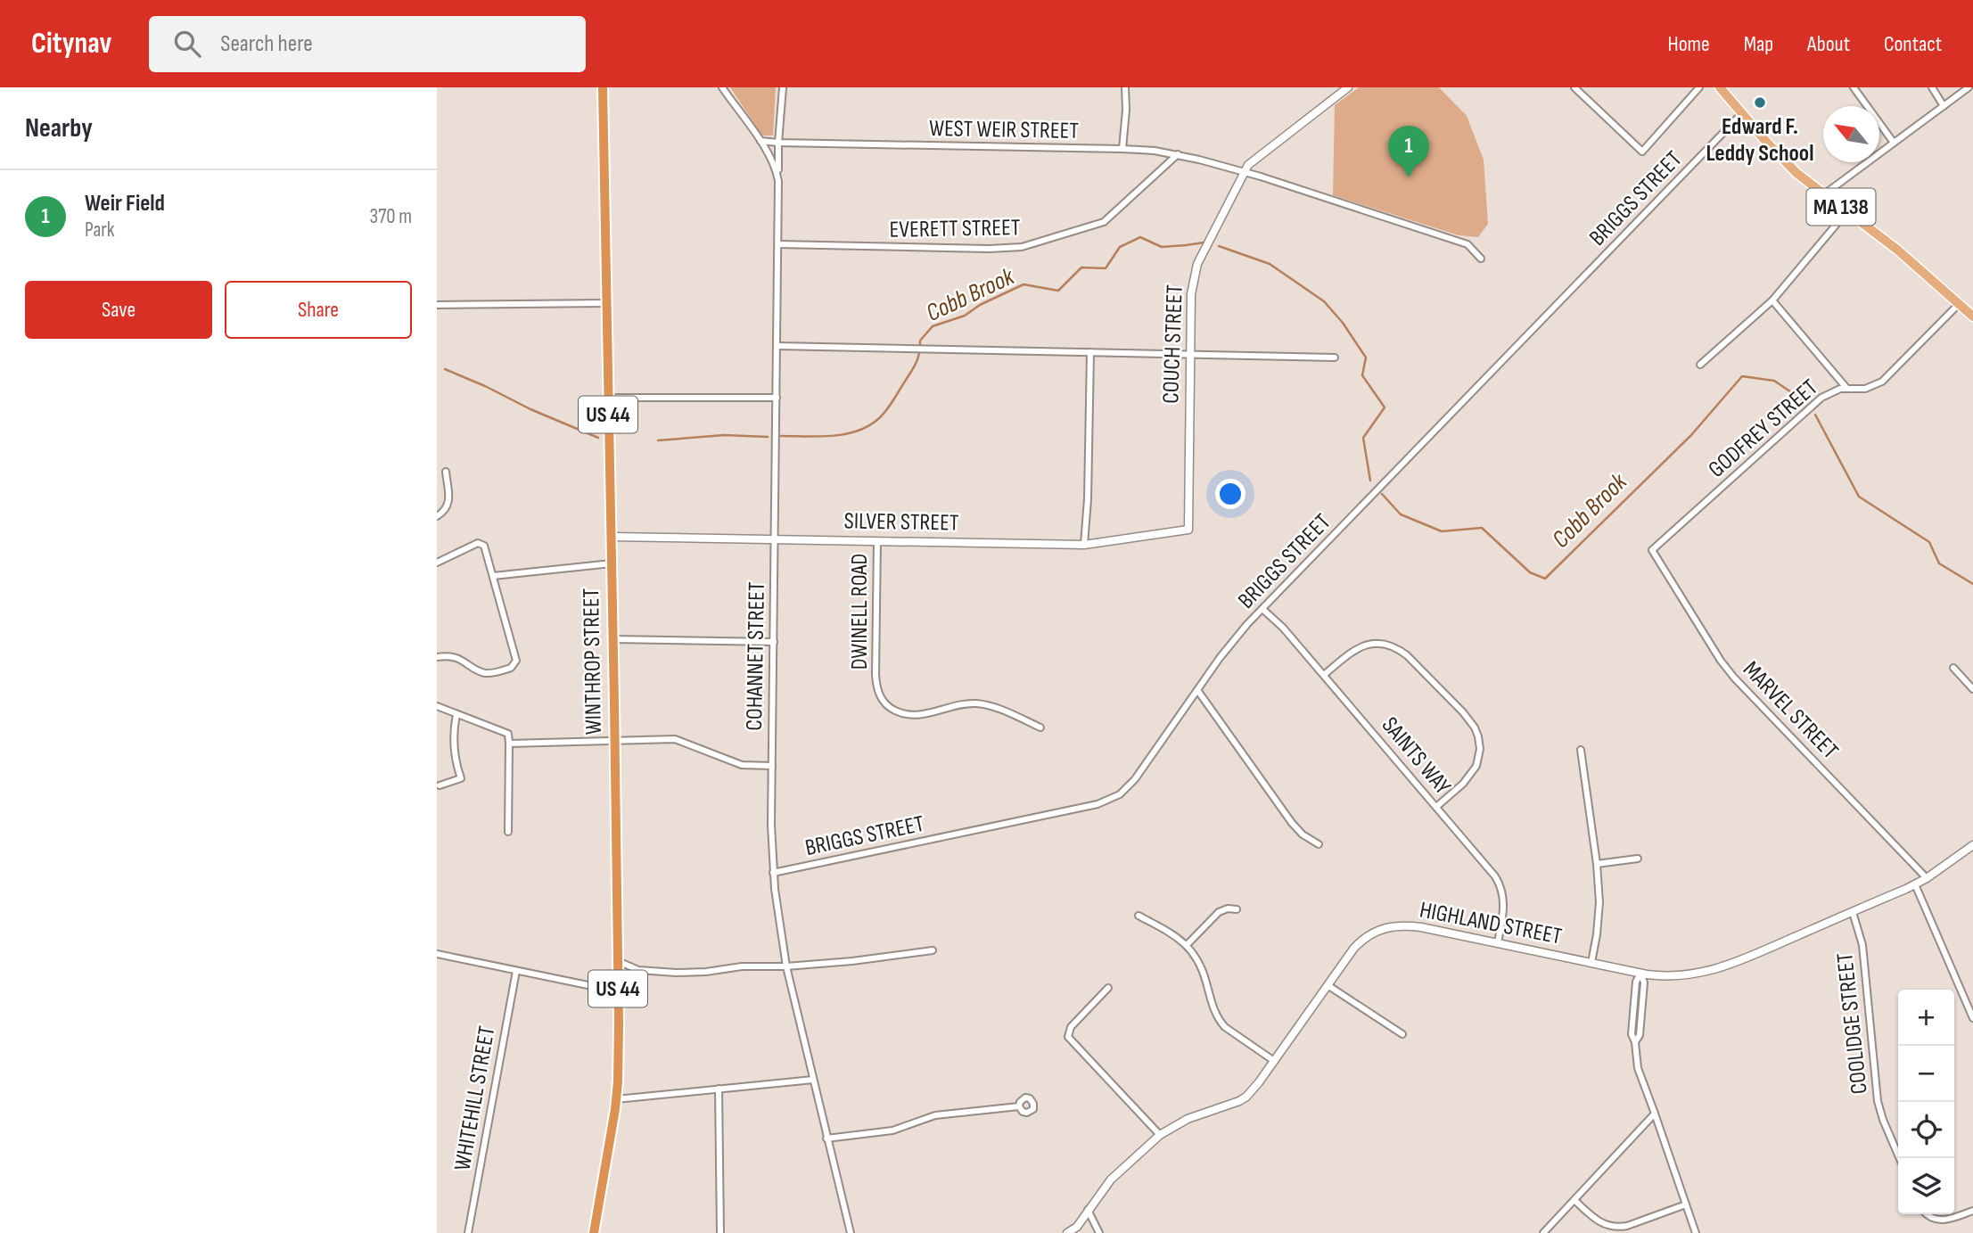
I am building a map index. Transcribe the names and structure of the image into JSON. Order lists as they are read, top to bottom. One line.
{"streets":{"highway":["US 44","WINTHROP STREET"],"main road":["MA 138"],"street":["WEST WEIR STREET","BRIGGS STREET","EVERETT STREET","COUCH STREET","GODFREY STREET","SILVER STREET","DWINELL ROAD","COHANNET STREET","MARVEL STREET","SAINTS WAY","HIGHLAND STREET","COOLIDGE STREET","WHITEHILL STREET"]},"crossings":[["WEST WEIR STREET","EVERETT STREET"],["WEST WEIR STREET","COUCH STREET"],["WEST WEIR STREET","COHANNET STREET"],["BRIGGS STREET","MA 138"],["BRIGGS STREET","COHANNET STREET"],["BRIGGS STREET","SAINTS WAY"],["MA 138","GODFREY STREET"],["EVERETT STREET","COHANNET STREET"],["COUCH STREET","SILVER STREET"],["GODFREY STREET","MARVEL STREET"],["SILVER STREET","DWINELL ROAD"],["SILVER STREET","COHANNET STREET"],["SILVER STREET","WINTHROP STREET"],["MARVEL STREET","HIGHLAND STREET"],["SAINTS WAY","HIGHLAND STREET"],["HIGHLAND STREET","COOLIDGE STREET"]],"water":["Cobb Brook"],"places":["Edward F. Leddy School"],"north":"top left","page":{"header":"Citynav","search":"Search here","nav":["Home","Map","About","Contact"],"heading":"Nearby","pins":"1","list":[{"mark":"1","name":"Weir Field","note":"Park","value":"370 m"}],"buttons":["Save","Share"],"map_buttons":["+","−"]}}
